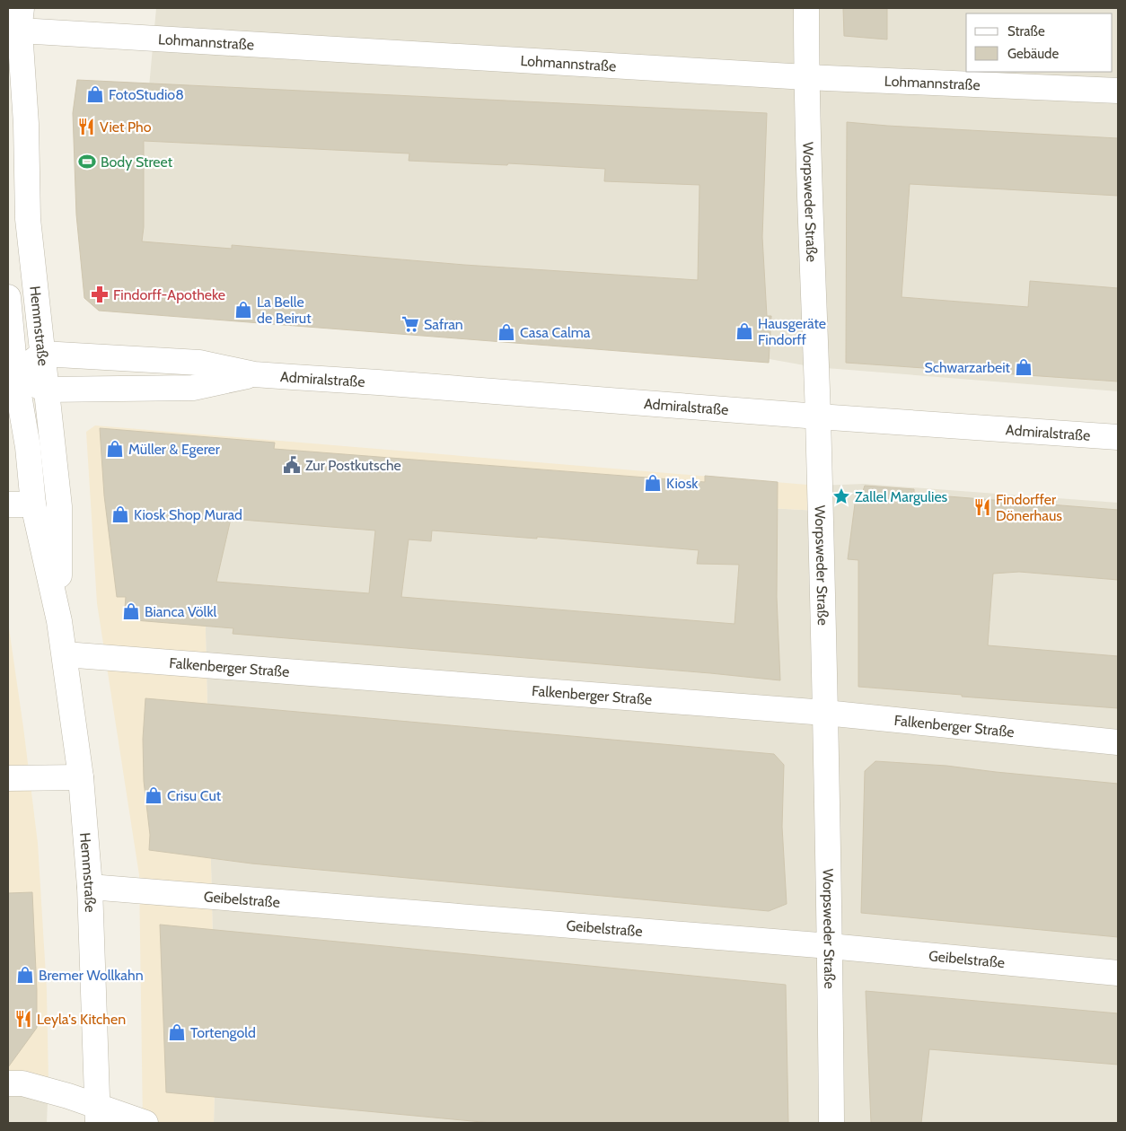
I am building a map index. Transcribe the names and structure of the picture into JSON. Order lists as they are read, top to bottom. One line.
{"streets":{"street":["Lohmannstraße","Worpsweder Straße","Hemmstraße","Admiralstraße","Falkenberger Straße","Geibelstraße"]},"crossings":[["Lohmannstraße","Worpsweder Straße"],["Lohmannstraße","Hemmstraße"],["Worpsweder Straße","Admiralstraße"],["Worpsweder Straße","Falkenberger Straße"],["Worpsweder Straße","Geibelstraße"],["Hemmstraße","Admiralstraße"],["Hemmstraße","Falkenberger Straße"],["Hemmstraße","Geibelstraße"]],"places":{"shop":["FotoStudio8","La Belle de Beirut","Hausgeräte Findorff","Casa Calma","Schwarzarbeit","Müller & Egerer","Kiosk","Kiosk Shop Murad","Bianca Völkl","Crisu Cut","Bremer Wollkahn","Tortengold"],"restaurant":["Viet Pho","Findorffer Dönerhaus","Leyla's Kitchen"],"sports":["Body Street"],"pharmacy":["Findorff-Apotheke"],"supermarket":["Safran"],"public building":["Zur Postkutsche"],"place":["Zallel Margulies"]},"legend":["Straße","Gebäude"]}
